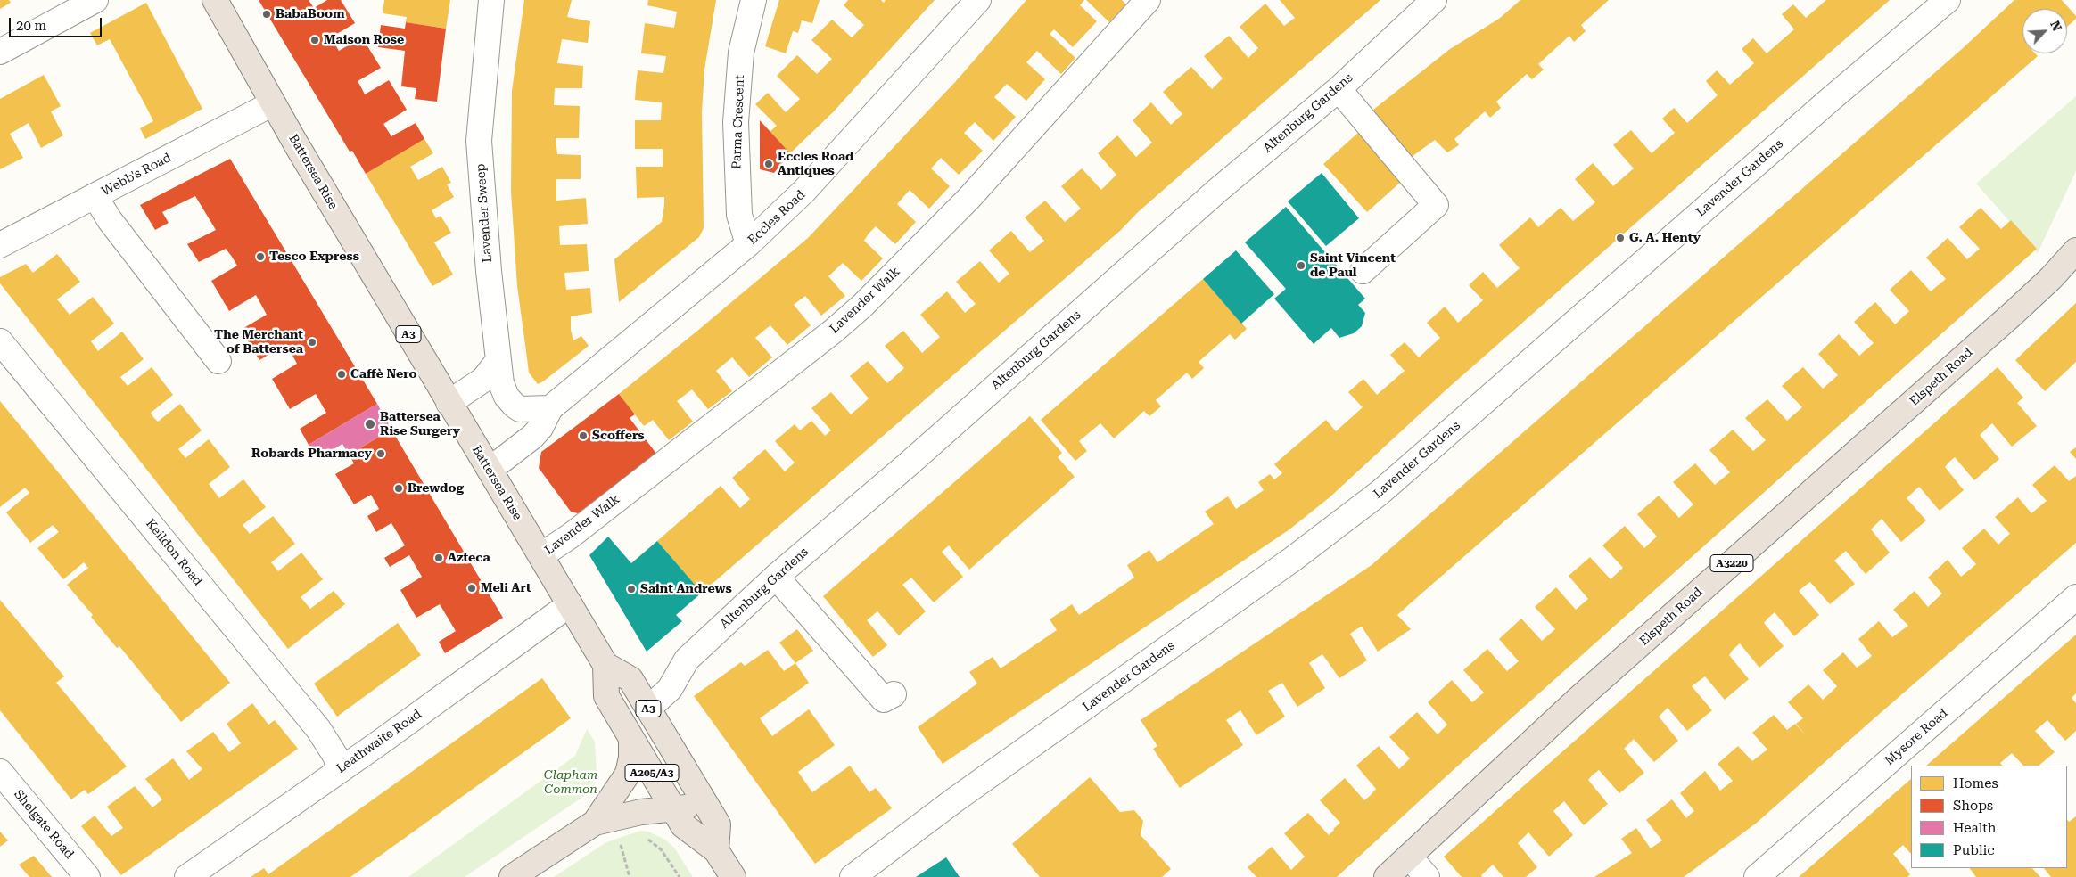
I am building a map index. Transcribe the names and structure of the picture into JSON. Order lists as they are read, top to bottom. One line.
{"streets":{"highway":["Battersea Rise","A3","Elspeth Road","A3220","A205/A3"],"street":["Altenburg Gardens","Parma Crescent","Webb's Road","Lavender Gardens","Lavender Sweep","Eccles Road","Lavender Walk","Keildon Road","Mysore Road","Leathwaite Road","Shelgate Road"]},"crossings":[["Altenburg Gardens","Battersea Rise"],["Parma Crescent","Eccles Road"],["Battersea Rise","Webb's Road"],["Battersea Rise","Eccles Road"],["Battersea Rise","Lavender Walk"],["Battersea Rise","A3"],["Battersea Rise","Leathwaite Road"],["A3","A205/A3"],["Keildon Road","Leathwaite Road"]],"parks":["Clapham Common"],"places":["BabaBoom","Maison Rose","Eccles Road Antiques","G. A. Henty","Tesco Express","Saint Vincent de Paul","The Merchant of Battersea","Caffè Nero","Battersea Rise Surgery","Scoffers","Robards Pharmacy","Brewdog","Azteca","Meli Art","Saint Andrews"],"legend":["Homes","Shops","Health","Public"],"scale_bar":"20 m","north":"top right"}
